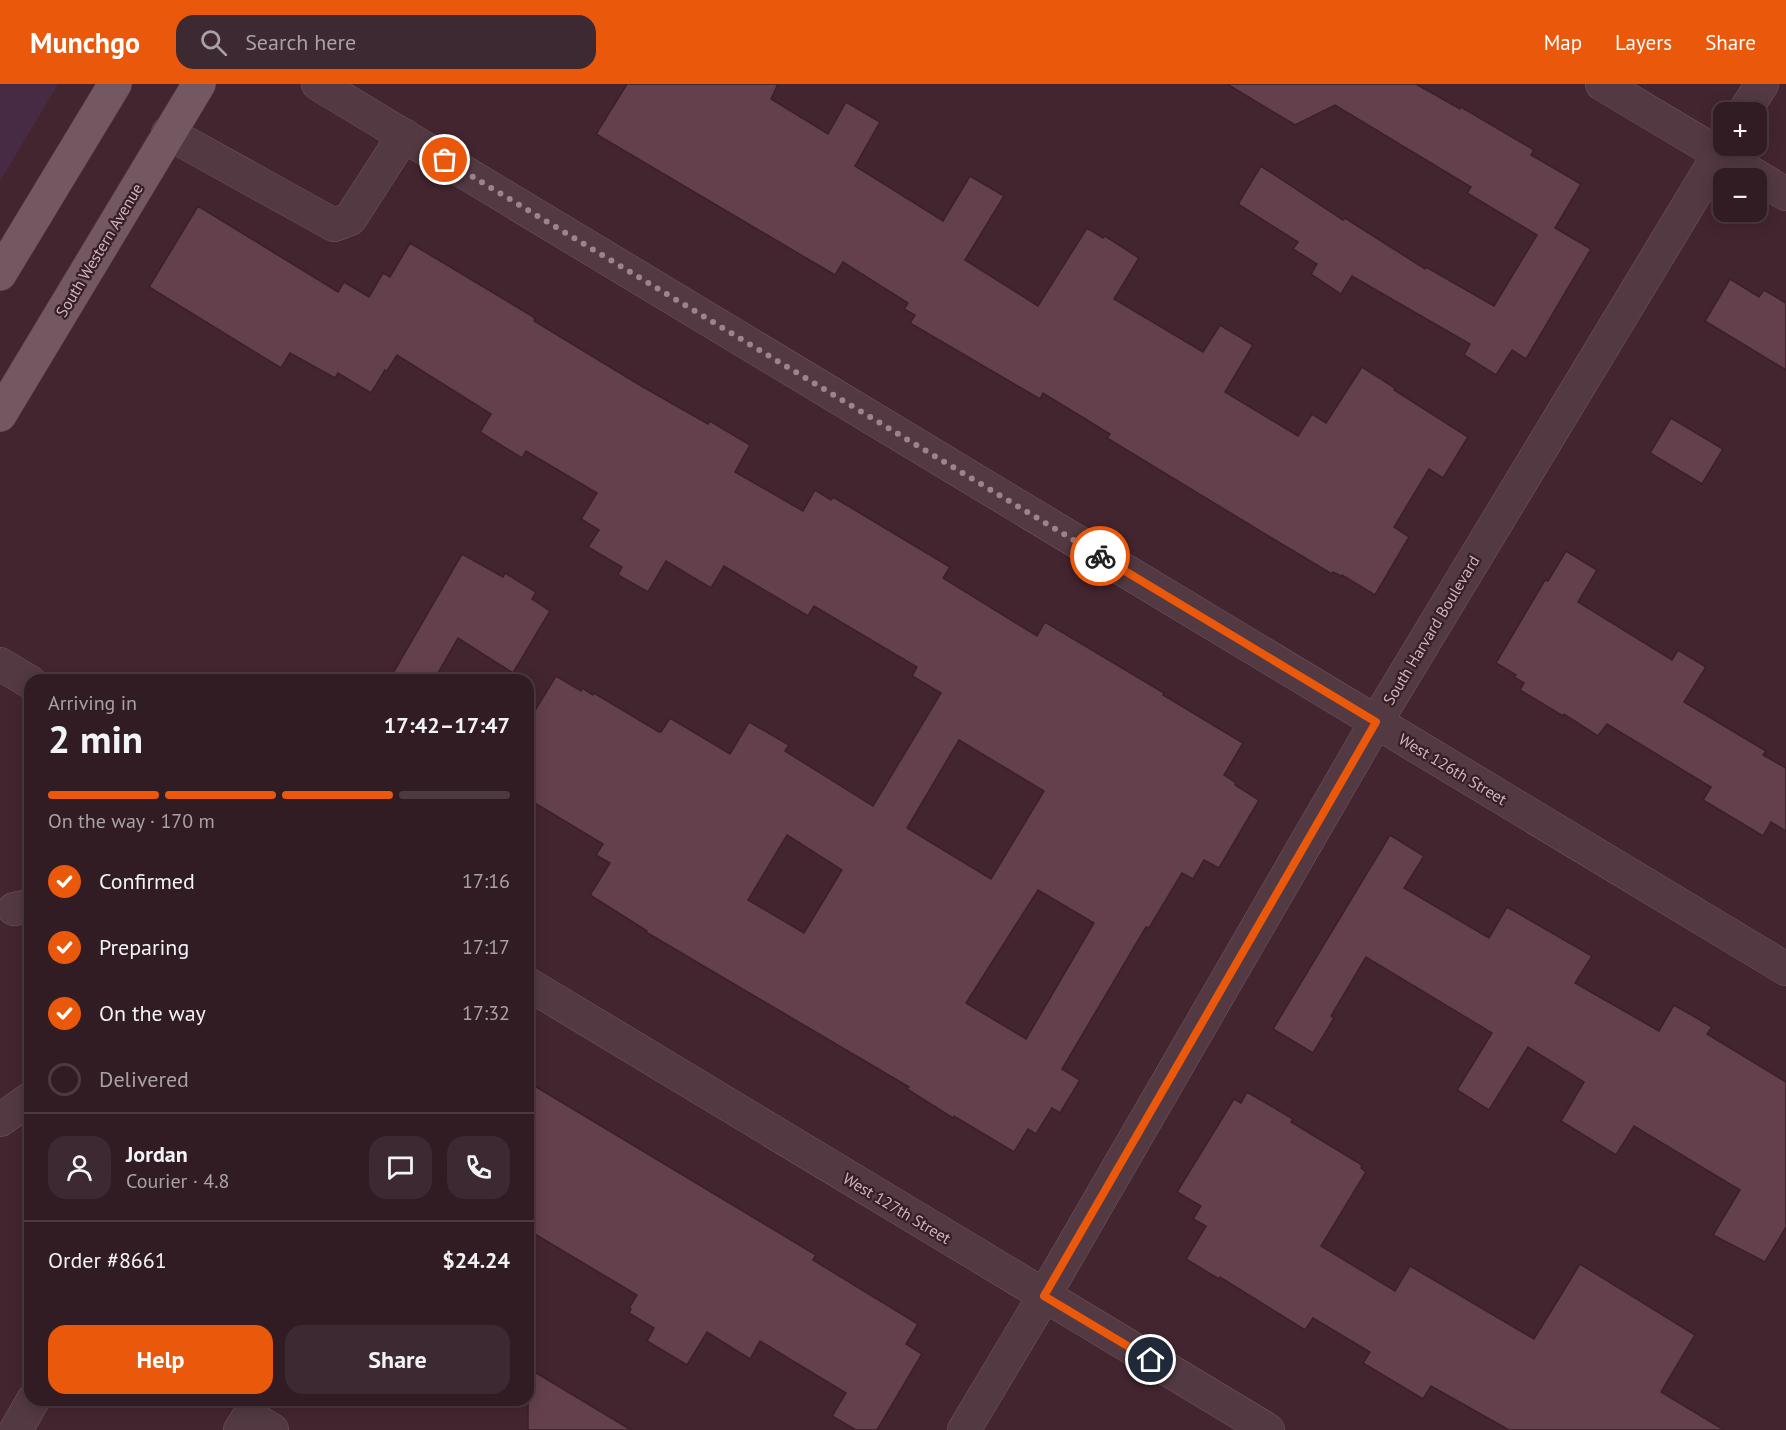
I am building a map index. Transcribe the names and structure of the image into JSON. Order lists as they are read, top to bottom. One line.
{"streets":{"main road":["South Western Avenue"],"street":["South Harvard Boulevard","West 126th Street","West 127th Street"]},"crossings":[["South Harvard Boulevard","West 126th Street"],["South Harvard Boulevard","West 127th Street"]],"page":{"header":"Munchgo","search":"Search here","nav":["Map","Layers","Share"],"map_buttons":["+","−"],"heading":["2 min","Arriving in","17:42–17:47"],"panel":["Jordan","Courier · 4.8","Order #8661","$24.24"],"bar":"On the way · 170 m","list":[["Confirmed","17:16"],["Preparing","17:17"],["On the way","17:32"],"Delivered"],"buttons":["Help","Share"]}}
